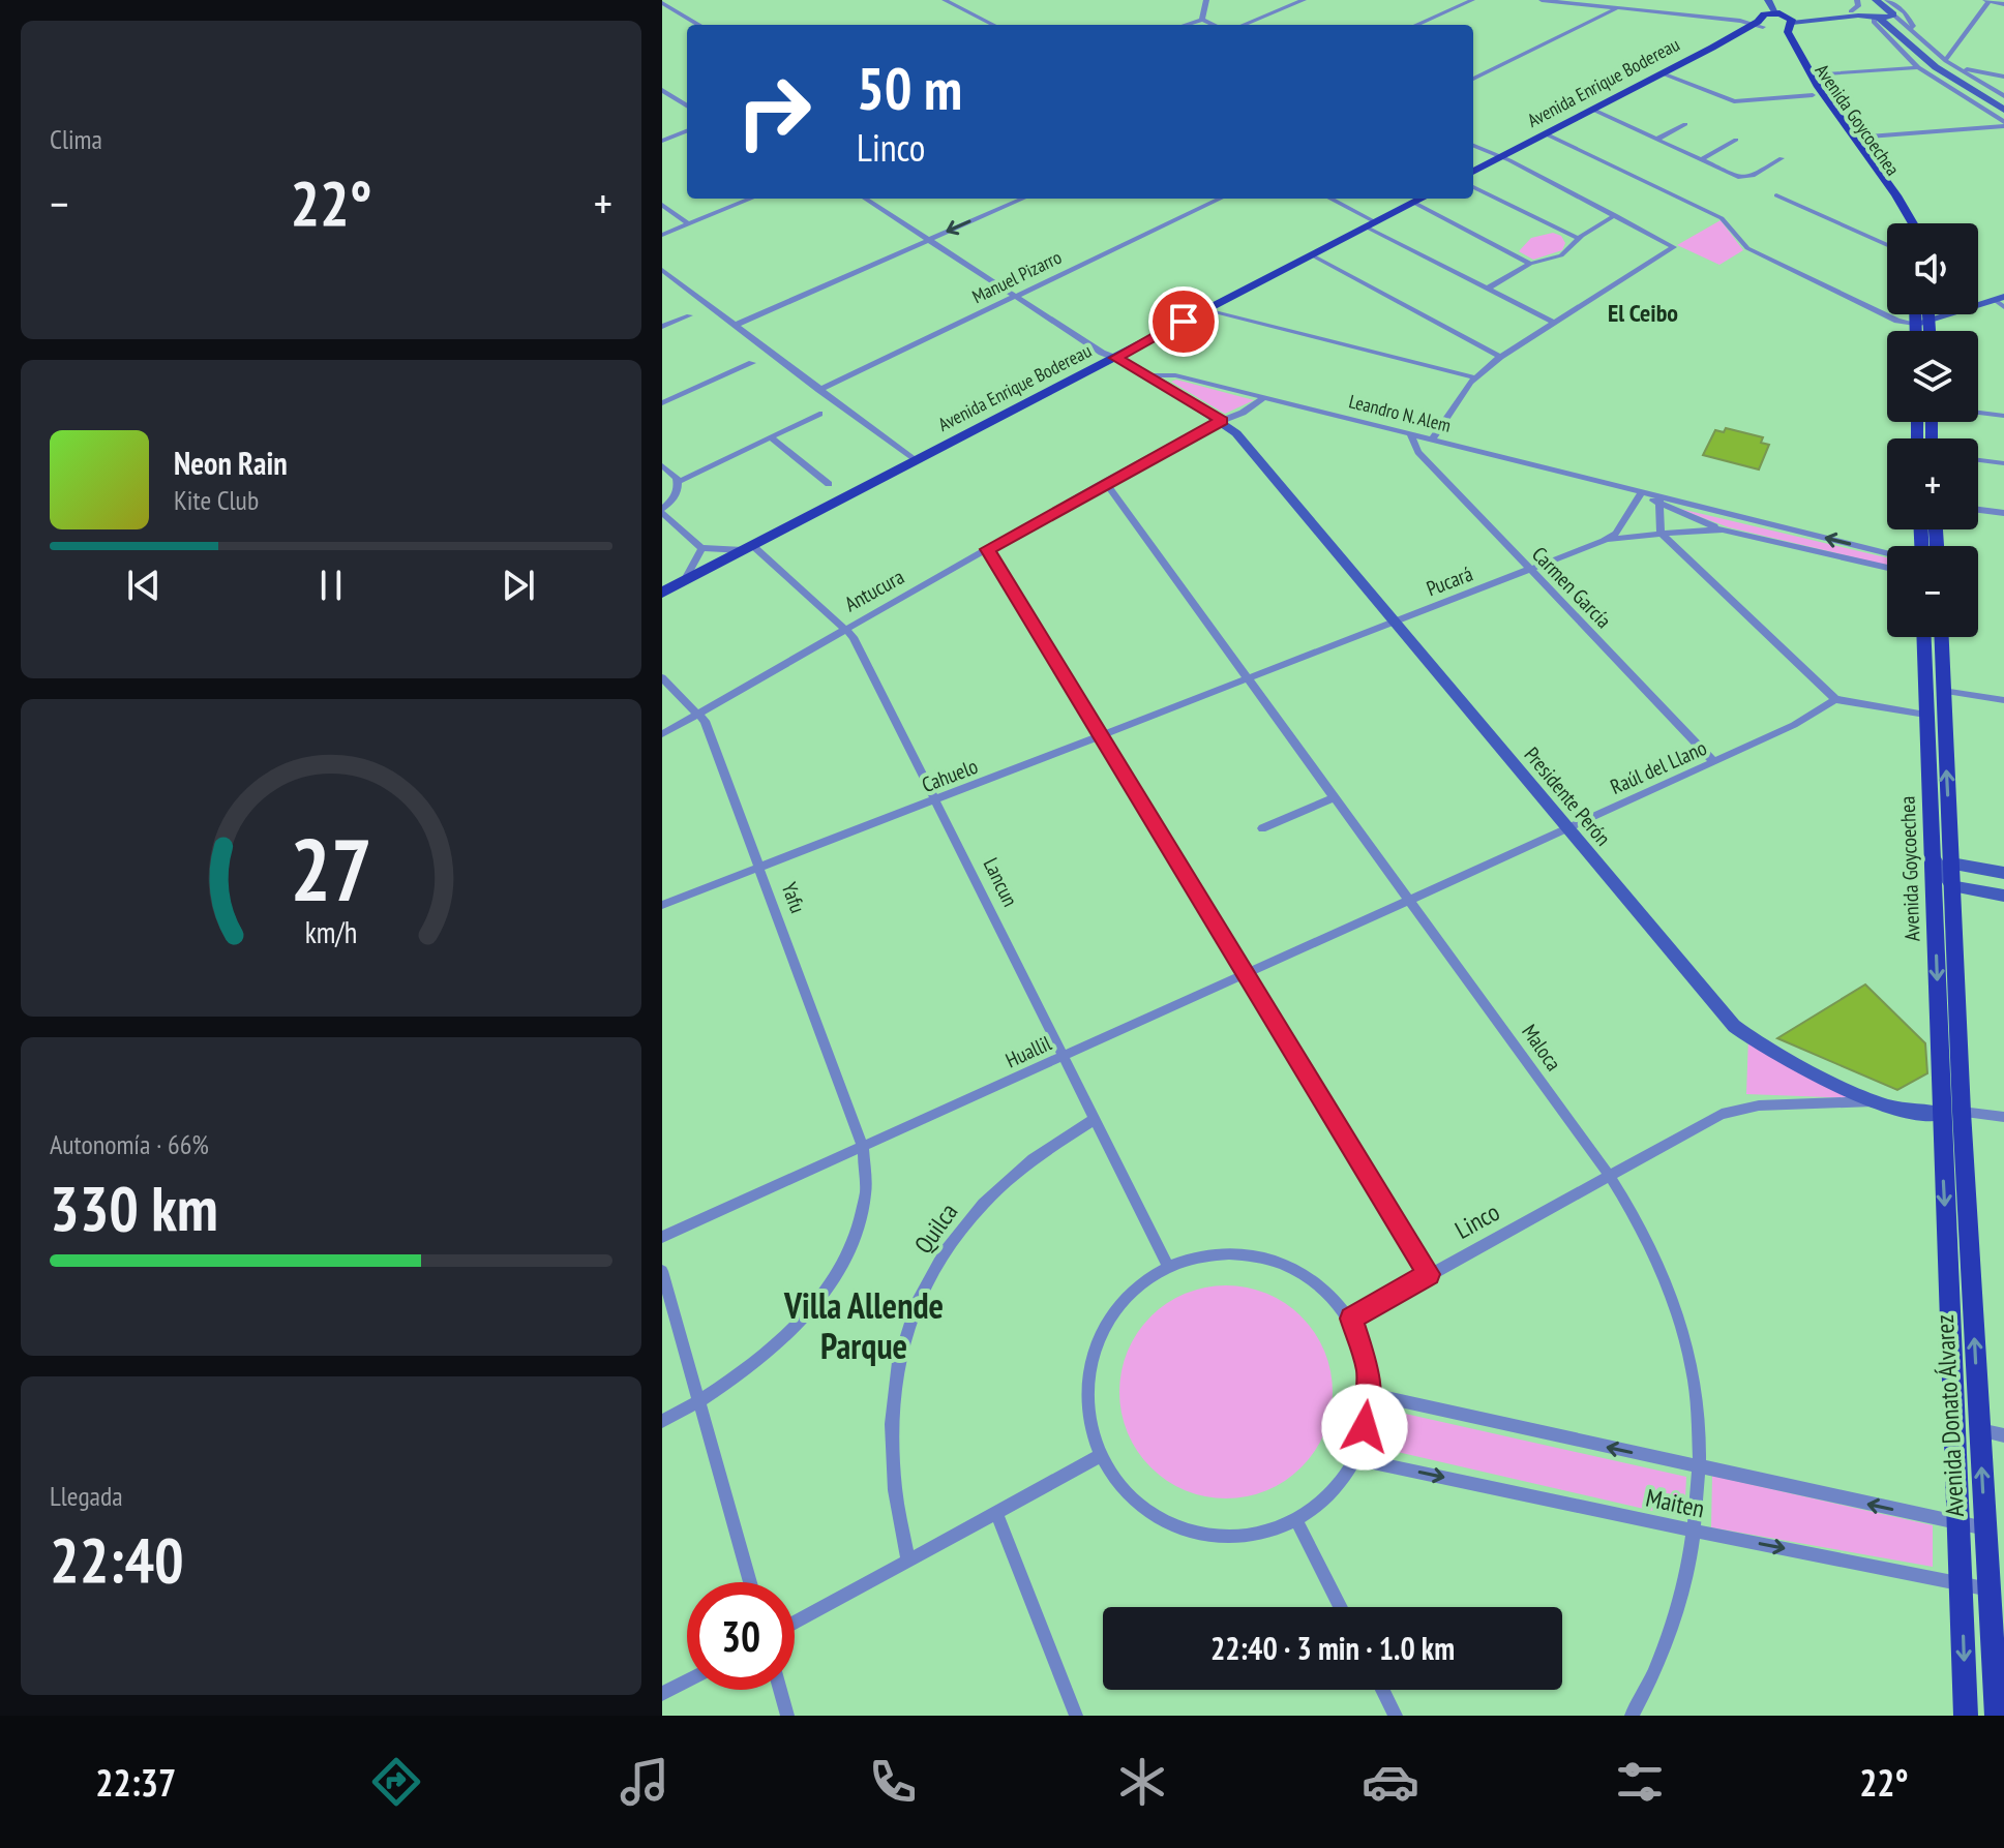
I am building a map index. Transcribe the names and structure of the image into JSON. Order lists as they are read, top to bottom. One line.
{"streets":{"main road":["Avenida Enrique Bodereau","Avenida Goycoechea","Presidente Perón","Avenida Donato Álvarez"],"street":["Manuel Pizarro","Leandro N. Alem","Pucará","Carmen García","Antucura","Raúl del Llano","Cahuelo","Lancun","Yafu","Maloca","Huallil","Linco","Quilca","Maiten"]},"crossings":[["Avenida Enrique Bodereau","Avenida Goycoechea"],["Avenida Enrique Bodereau","Presidente Perón"],["Avenida Enrique Bodereau","Lancun"],["Avenida Goycoechea","Presidente Perón"],["Avenida Goycoechea","Avenida Donato Álvarez"],["Leandro N. Alem","Pucará"],["Leandro N. Alem","Carmen García"],["Leandro N. Alem","Antucura"],["Leandro N. Alem","Presidente Perón"],["Pucará","Carmen García"],["Pucará","Cahuelo"],["Pucará","Presidente Perón"],["Pucará","Maloca"],["Carmen García","Raúl del Llano"],["Antucura","Presidente Perón"],["Antucura","Lancun"],["Antucura","Yafu"],["Antucura","Maloca"],["Raúl del Llano","Presidente Perón"],["Raúl del Llano","Maloca"],["Raúl del Llano","Huallil"],["Cahuelo","Lancun"],["Cahuelo","Yafu"],["Cahuelo","Maloca"],["Presidente Perón","Linco"],["Presidente Perón","Avenida Donato Álvarez"],["Lancun","Huallil"],["Lancun","Linco"],["Lancun","Quilca"],["Lancun","Maiten"],["Yafu","Huallil"],["Maloca","Huallil"],["Maloca","Linco"],["Maloca","Maiten"],["Linco","Maiten"],["Avenida Donato Álvarez","Maiten"]],"districts":["El Ceibo","Villa Allende Parque"],"page":{"tile":["Clima",["Autonomía · 66%","330 km"],["Llegada","22:40"]],"turn":["50 m","Linco"],"heat":["−","22°","+"],"map_buttons":["+","−"],"song":["Neon Rain","Kite Club"],"limit":"30","trip":"22:40 · 3 min · 1.0 km","tabs":["22:37","22°"],"gauge":["27","km/h"]}}
